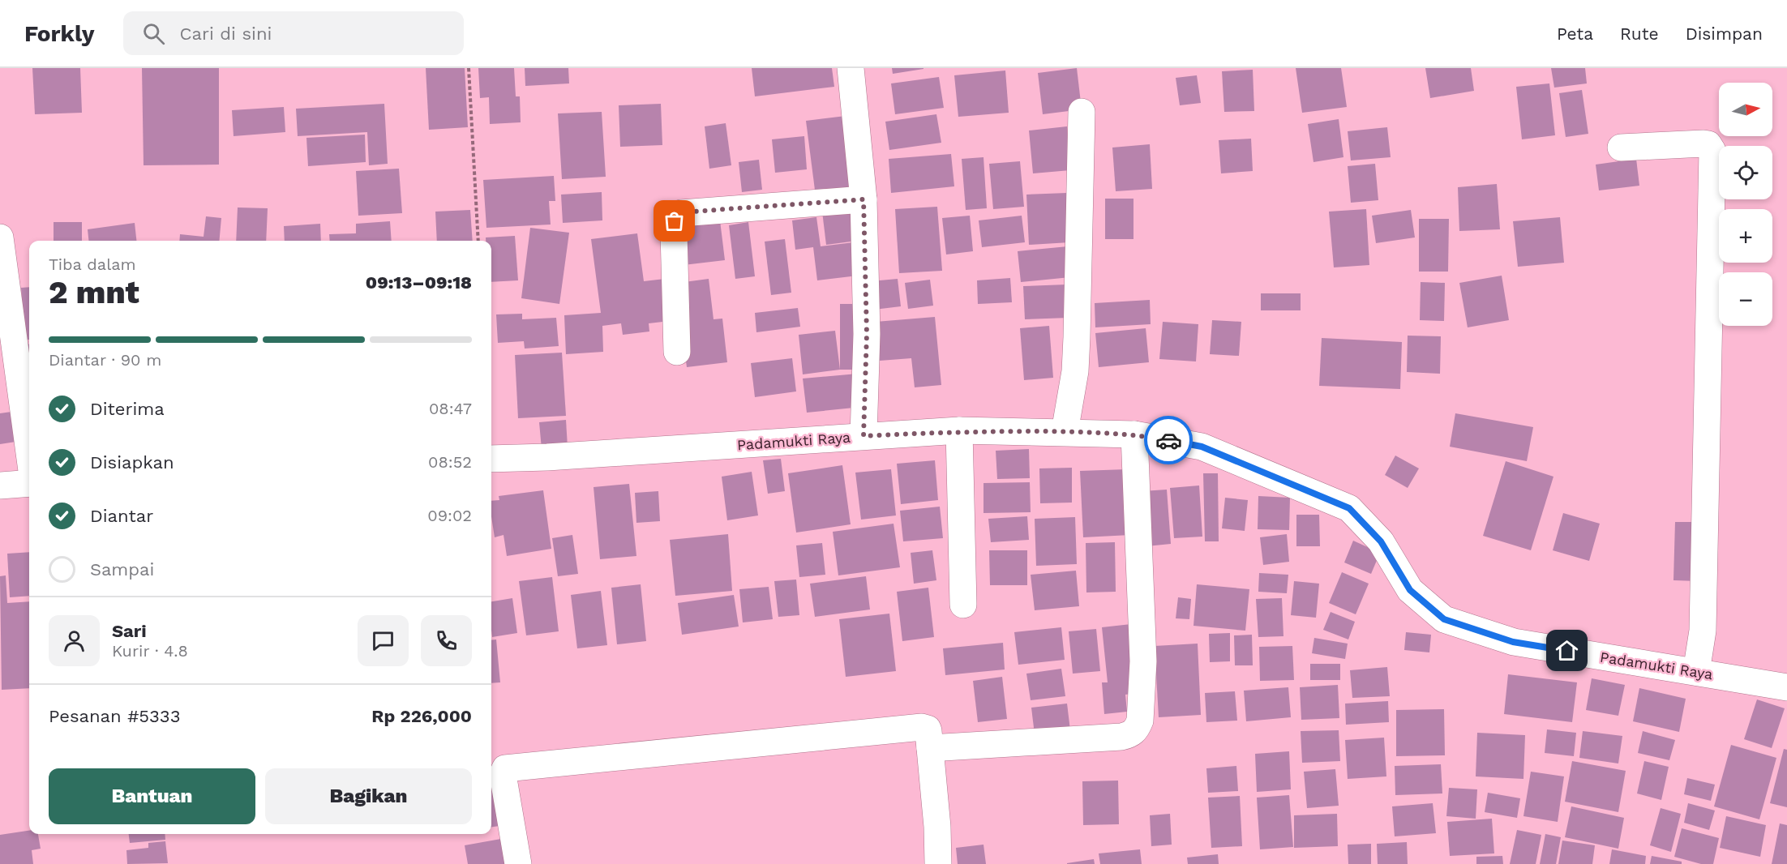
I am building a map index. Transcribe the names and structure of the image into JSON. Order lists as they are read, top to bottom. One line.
{"streets":{"street":["Padamukti Raya"]},"north":"right","page":{"header":"Forkly","search":"Cari di sini","nav":["Peta","Rute","Disimpan"],"map_buttons":["+","−"],"heading":["2 mnt","Tiba dalam","09:13–09:18"],"panel":["Sari","Kurir · 4.8","Pesanan #5333","Rp 226,000"],"bar":"Diantar · 90 m","list":[["Diterima","08:47"],["Disiapkan","08:52"],["Diantar","09:02"],"Sampai"],"buttons":["Bantuan","Bagikan"]}}
